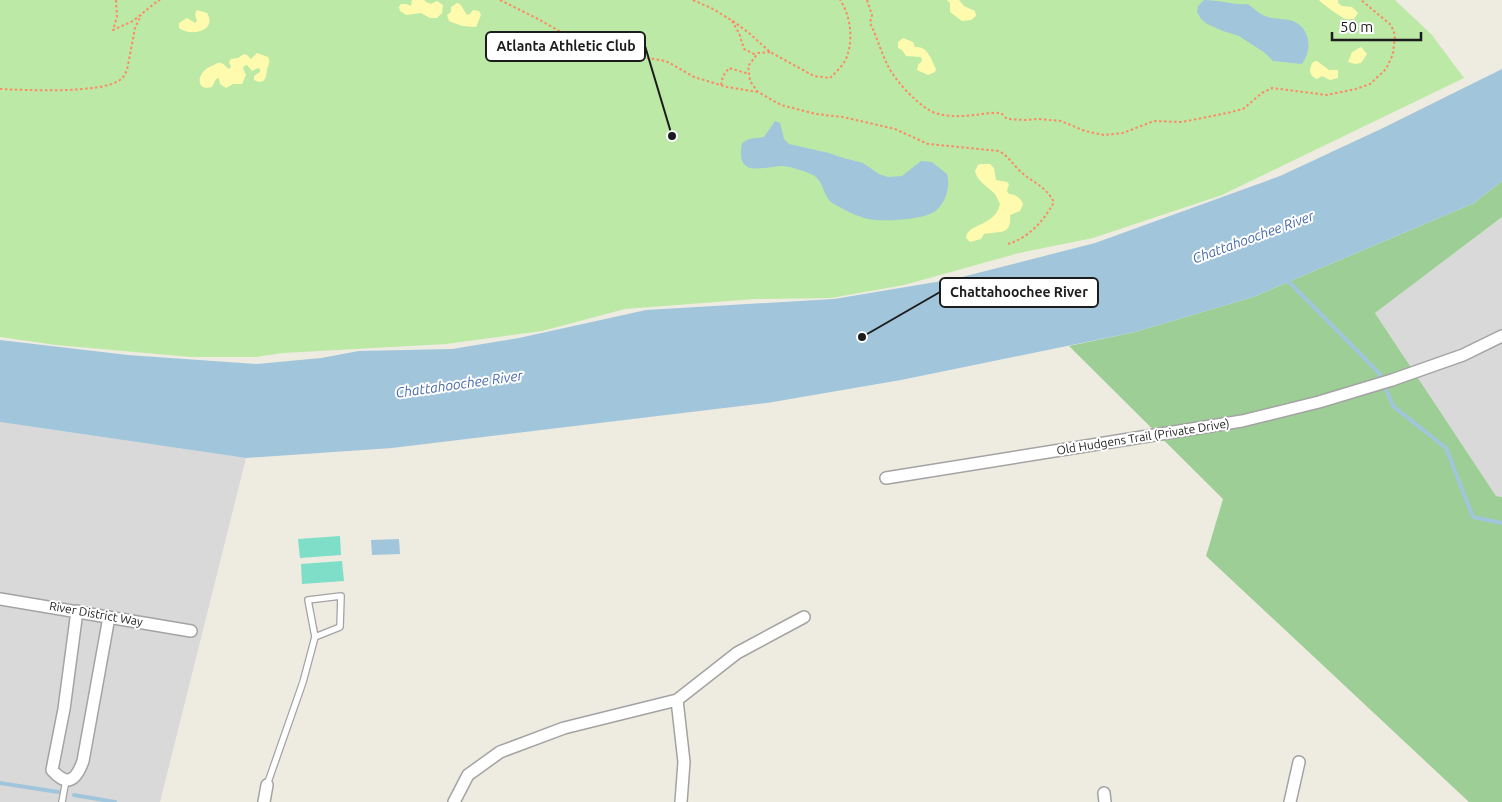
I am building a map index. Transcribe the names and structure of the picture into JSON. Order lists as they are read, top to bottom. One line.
{"streets":{"street":["Old Hudgens Trail (Private Drive)","River District Way"]},"water":["Chattahoochee River"],"places":["Atlanta Athletic Club","Chattahoochee River"],"scale_bar":"50 m"}
